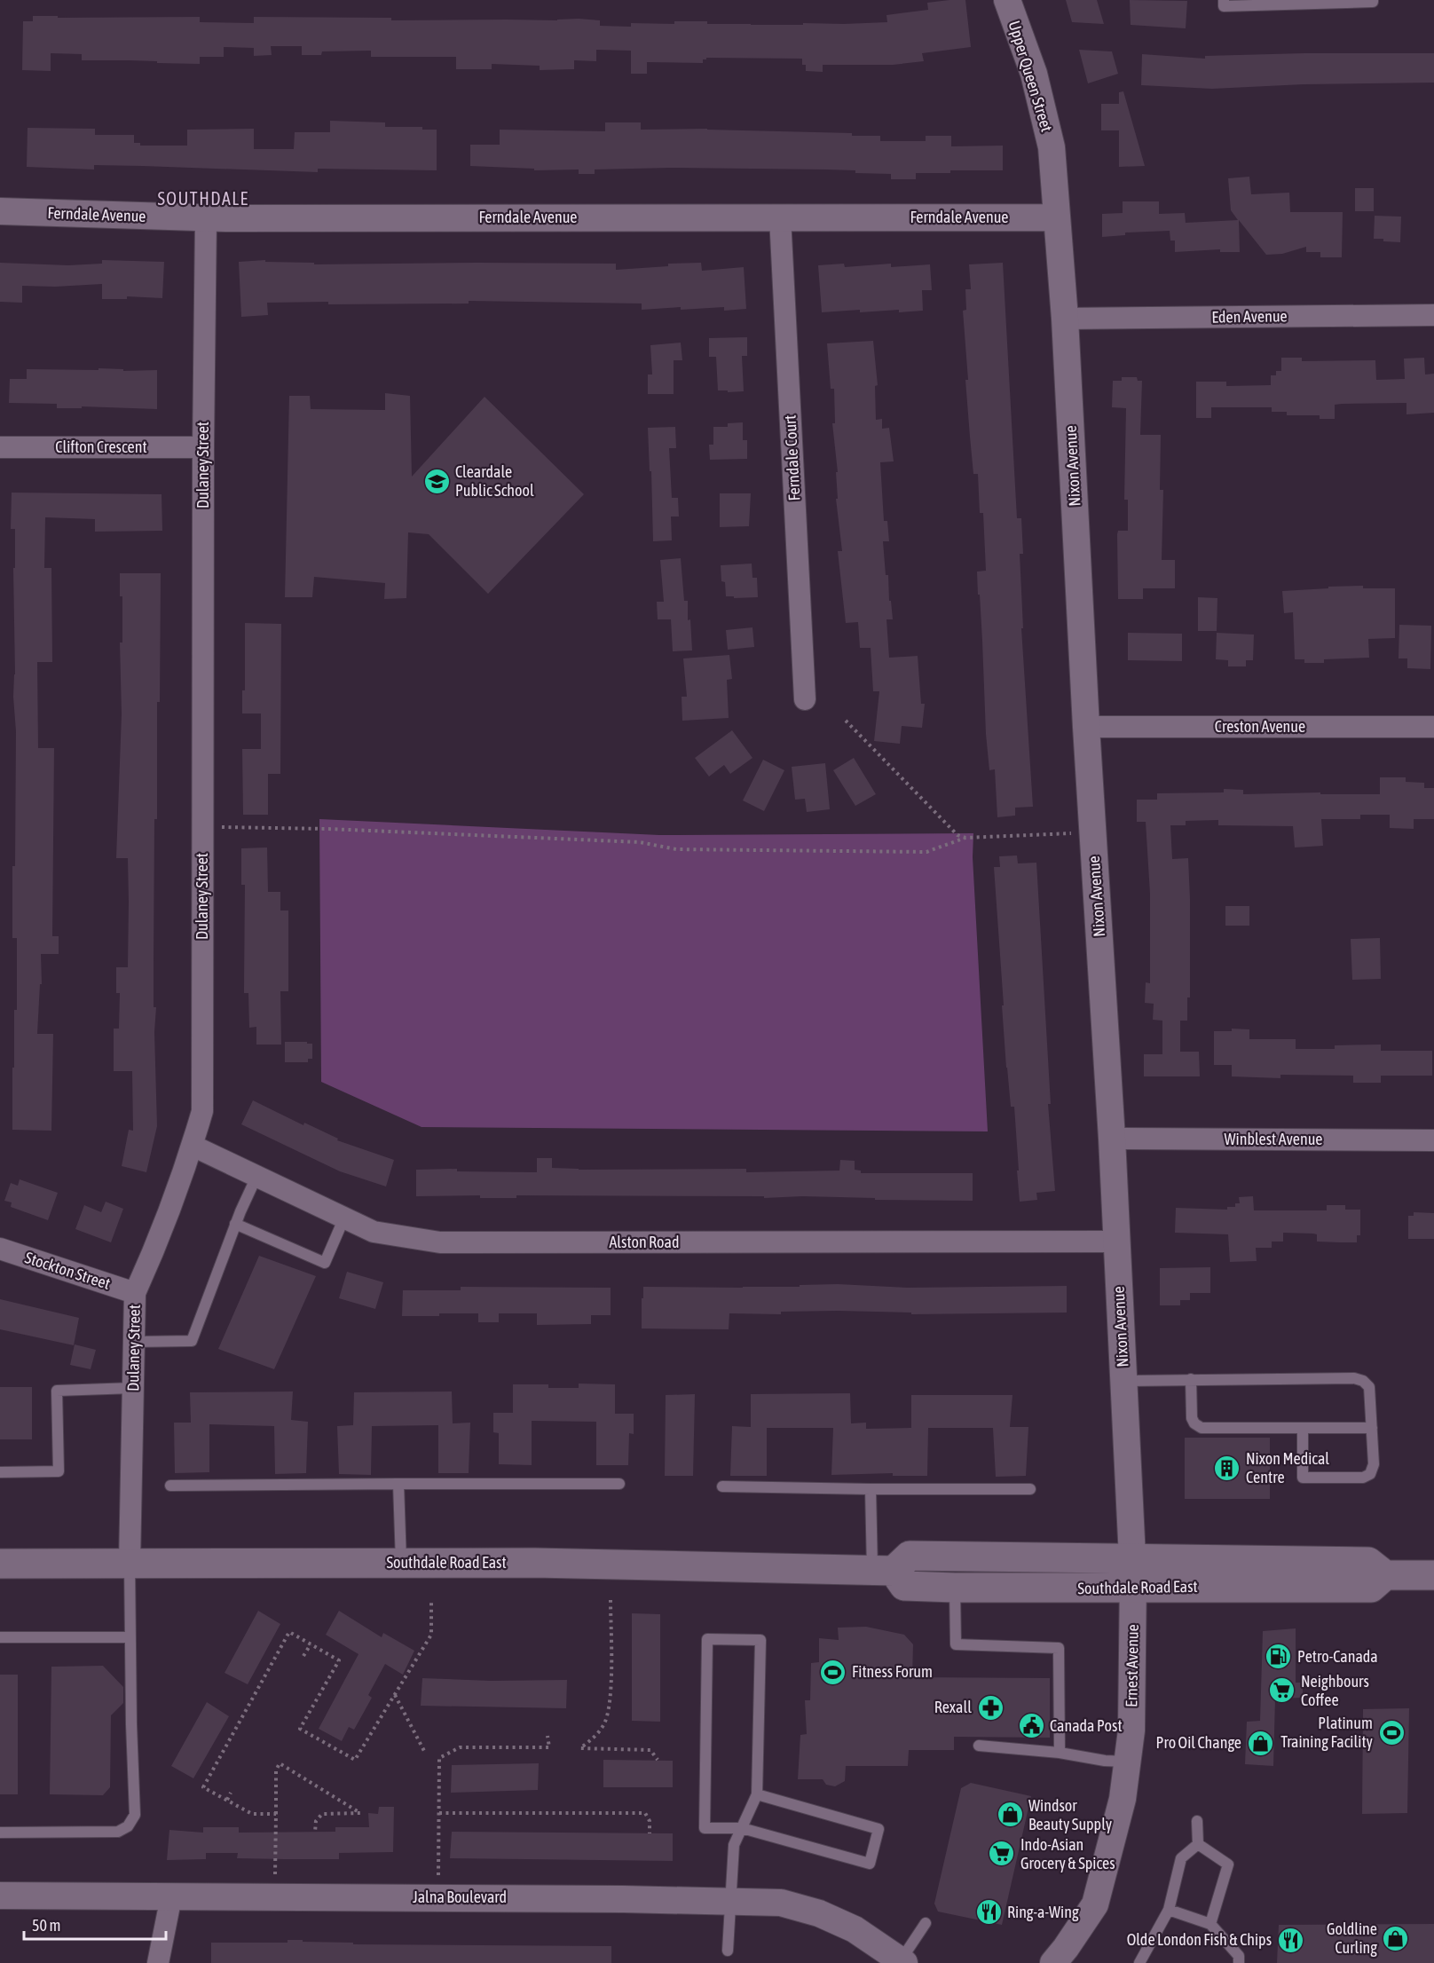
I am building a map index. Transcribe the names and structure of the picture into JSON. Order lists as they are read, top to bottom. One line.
{"streets":{"main road":["Southdale Road East"],"street":["Upper Queen Street","Ferndale Avenue","Eden Avenue","Clifton Crescent","Ferndale Court","Dulaney Street","Nixon Avenue","Creston Avenue","Winblest Avenue","Alston Road","Stockton Street","Ernest Avenue","Jalna Boulevard"]},"crossings":[["Upper Queen Street","Ferndale Avenue"],["Upper Queen Street","Nixon Avenue"],["Ferndale Avenue","Ferndale Court"],["Ferndale Avenue","Dulaney Street"],["Ferndale Avenue","Nixon Avenue"],["Eden Avenue","Nixon Avenue"],["Clifton Crescent","Dulaney Street"],["Dulaney Street","Alston Road"],["Dulaney Street","Stockton Street"],["Dulaney Street","Southdale Road East"],["Nixon Avenue","Creston Avenue"],["Nixon Avenue","Winblest Avenue"],["Nixon Avenue","Alston Road"],["Nixon Avenue","Southdale Road East"],["Nixon Avenue","Ernest Avenue"],["Southdale Road East","Ernest Avenue"]],"districts":["SOUTHDALE"],"places":{"school or university":["Cleardale Public School"],"building":["Nixon Medical Centre"],"fuel station":["Petro-Canada"],"sports":["Fitness Forum","Platinum Training Facility"],"supermarket":["Neighbours Coffee","Indo-Asian Grocery & Spices"],"pharmacy":["Rexall"],"public building":["Canada Post"],"shop":["Pro Oil Change","Windsor Beauty Supply","Goldline Curling"],"restaurant":["Ring-a-Wing","Olde London Fish & Chips"]},"scale_bar":"50 m"}
